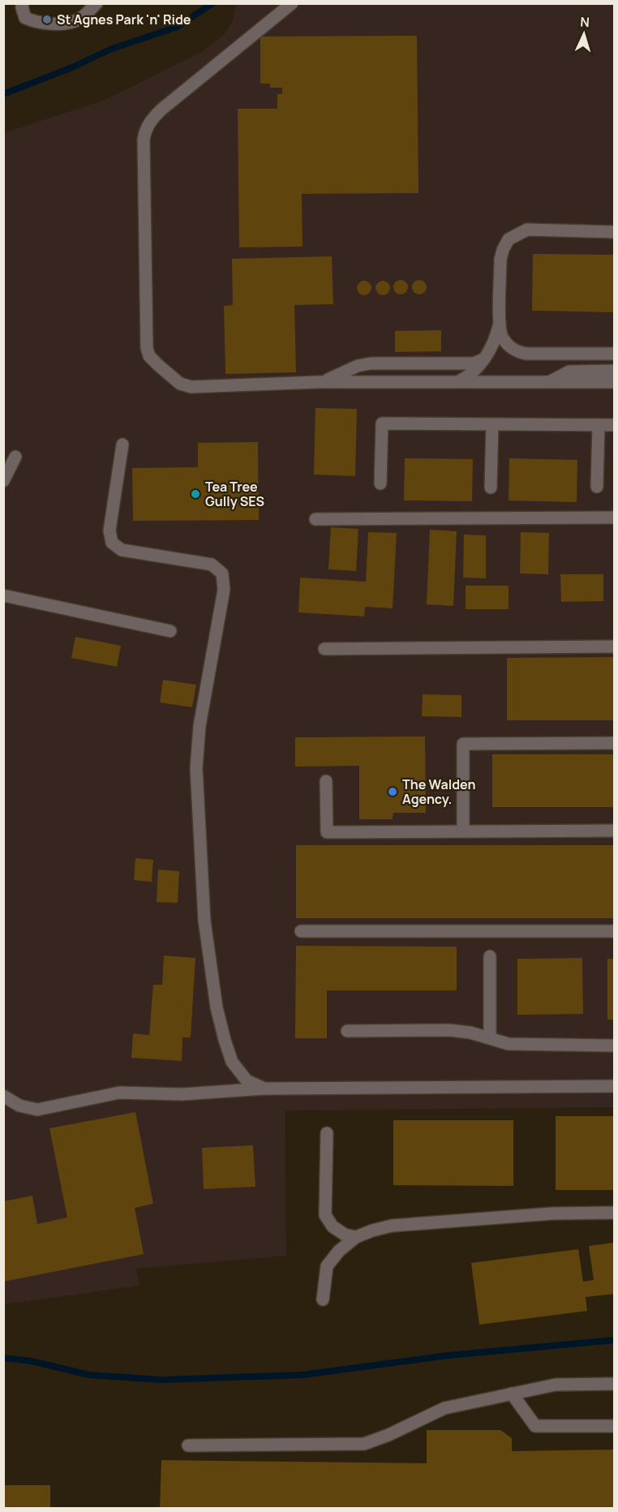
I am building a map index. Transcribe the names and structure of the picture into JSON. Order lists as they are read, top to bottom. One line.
{"places":["St Agnes Park 'n' Ride","Tea Tree Gully SES","The Walden Agency."],"north":"top"}
